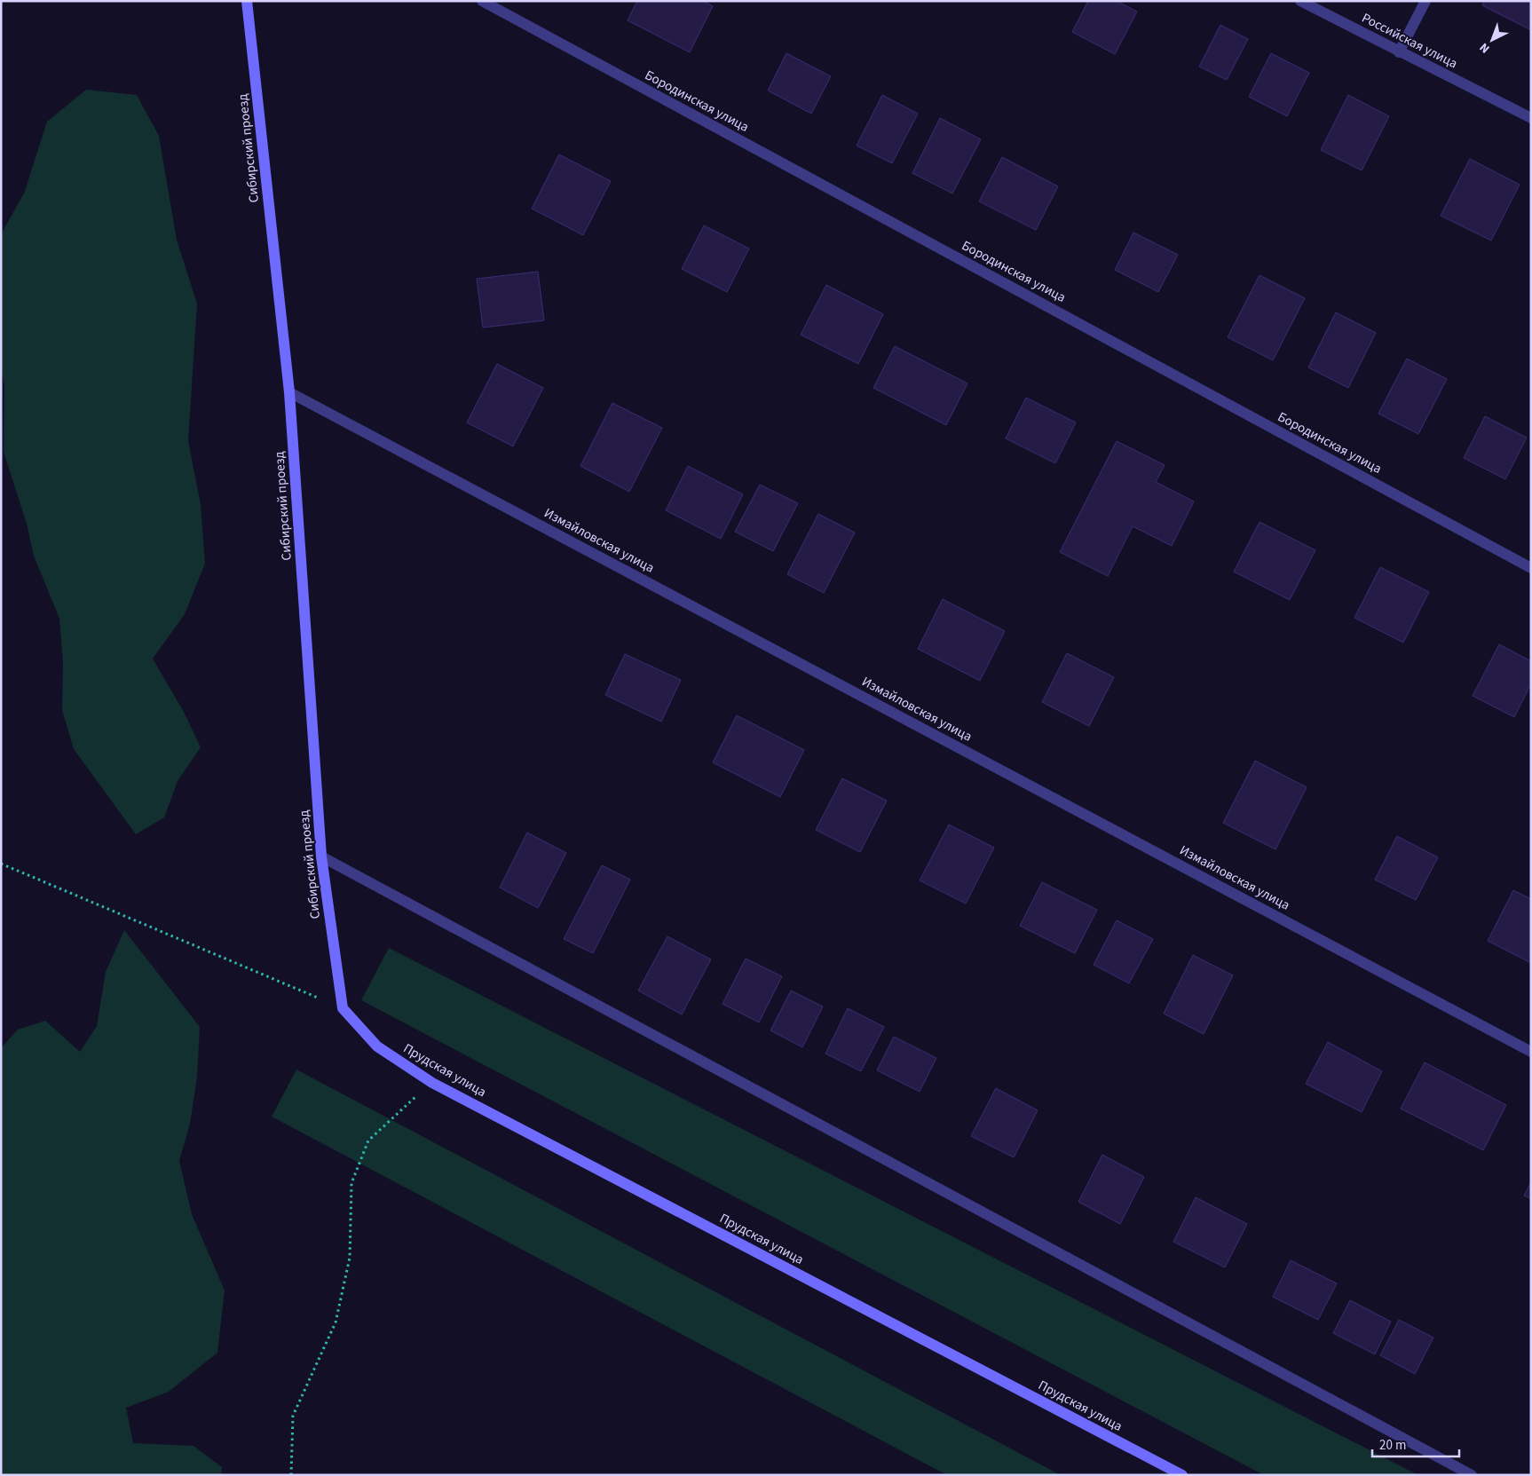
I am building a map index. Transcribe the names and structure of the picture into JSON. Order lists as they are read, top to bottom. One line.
{"streets":{"street":["Российская улица","Бородинская улица","Сибирский проезд","Измайловская улица","Прудская улица"]},"crossings":[["Сибирский проезд","Измайловская улица"],["Сибирский проезд","Прудская улица"]],"scale_bar":"20 m","north":"bottom left"}
